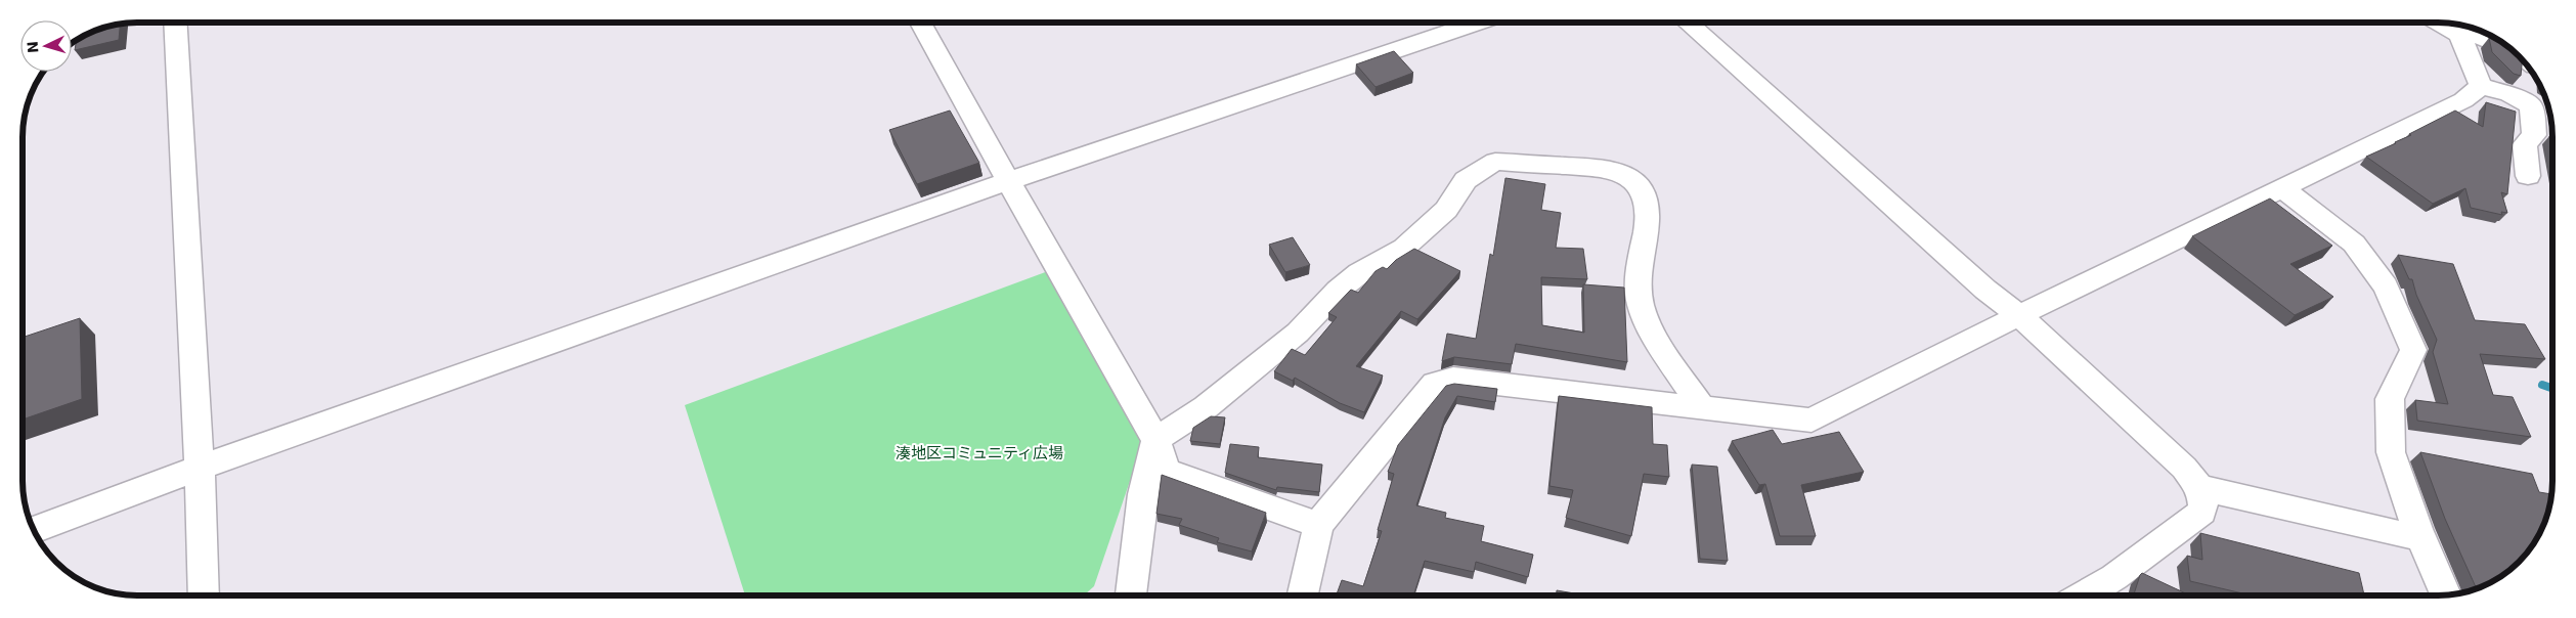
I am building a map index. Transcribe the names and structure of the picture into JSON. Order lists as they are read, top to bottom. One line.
{"parks":["湊地区コミュニティ広場"],"north":"left"}
